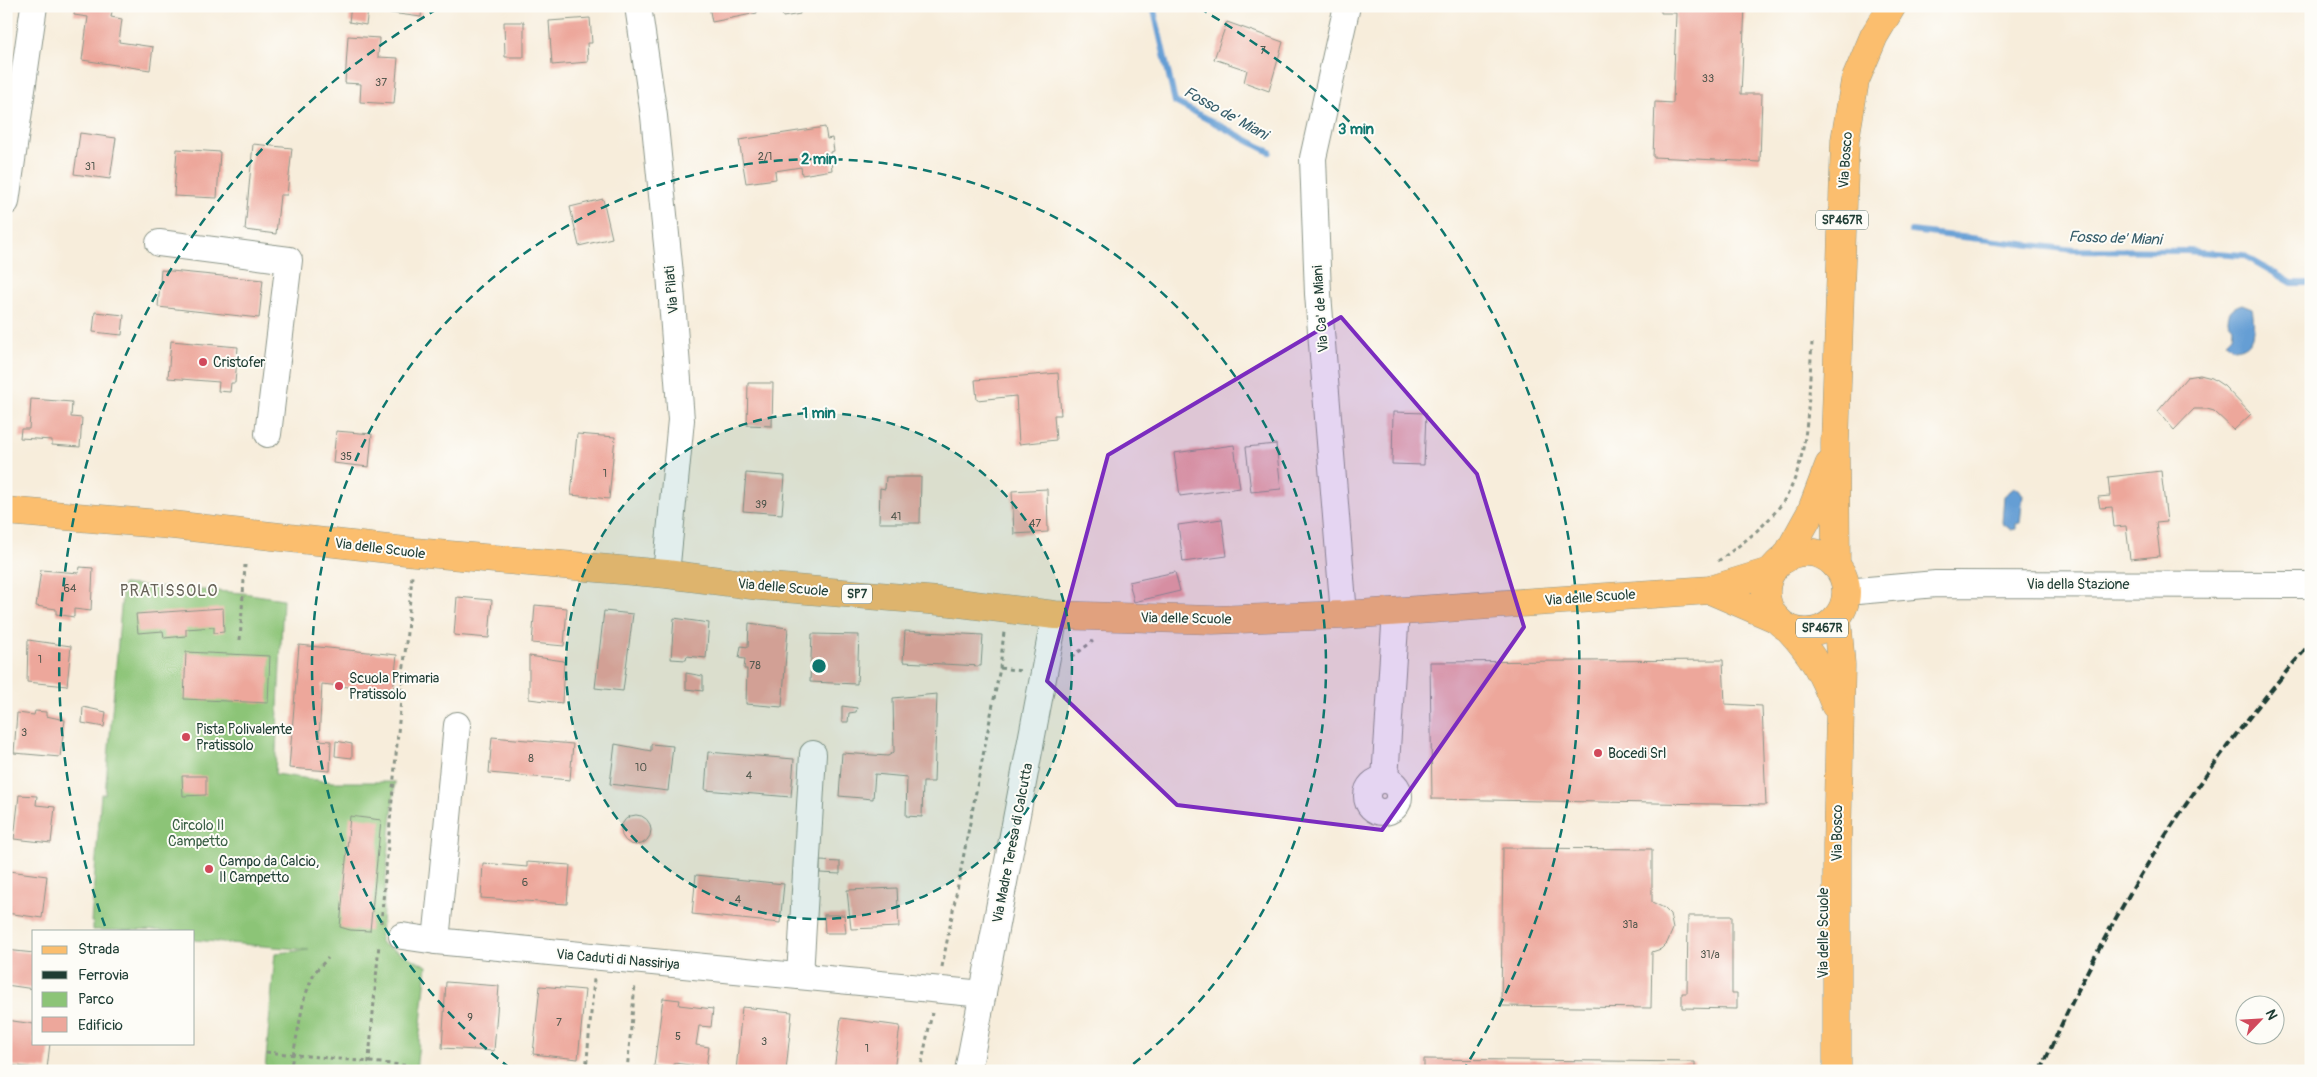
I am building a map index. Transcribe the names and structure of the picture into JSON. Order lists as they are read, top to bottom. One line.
{"streets":{"main road":["Via Bosco","SP467R","Via delle Scuole","SP7"],"street":["Via Pilati","Via Ca' de Miani","Via della Stazione","Via Madre Teresa di Calcutta","Via Caduti di Nassiriya"]},"crossings":[["Via Bosco","SP467R"],["Via Bosco","Via delle Scuole"],["Via Bosco","Via della Stazione"],["SP467R","Via delle Scuole"],["SP467R","Via della Stazione"],["Via Pilati","Via delle Scuole"],["Via Ca' de Miani","Via delle Scuole"],["Via delle Scuole","Via della Stazione"],["Via delle Scuole","Via Madre Teresa di Calcutta"],["Via Madre Teresa di Calcutta","Via Caduti di Nassiriya"]],"districts":["PRATISSOLO"],"water":["Fosso de' Miani"],"parks":["Circolo Il Campetto"],"places":["Cristofer","Scuola Primaria Pratissolo","Pista Polivalente Pratissolo","Bocedi Srl","Campo da Calcio, Il Campetto"],"house_numbers":["7","33","37","2/1","31","35","1","39","41","47","64","1","78","3","8","10","4","6","4","31a","31/a","9","7","5","3","1"],"legend":["Strada","Ferrovia","Parco","Edificio"],"north":"top right","rings":["3 min","2 min","1 min"]}
